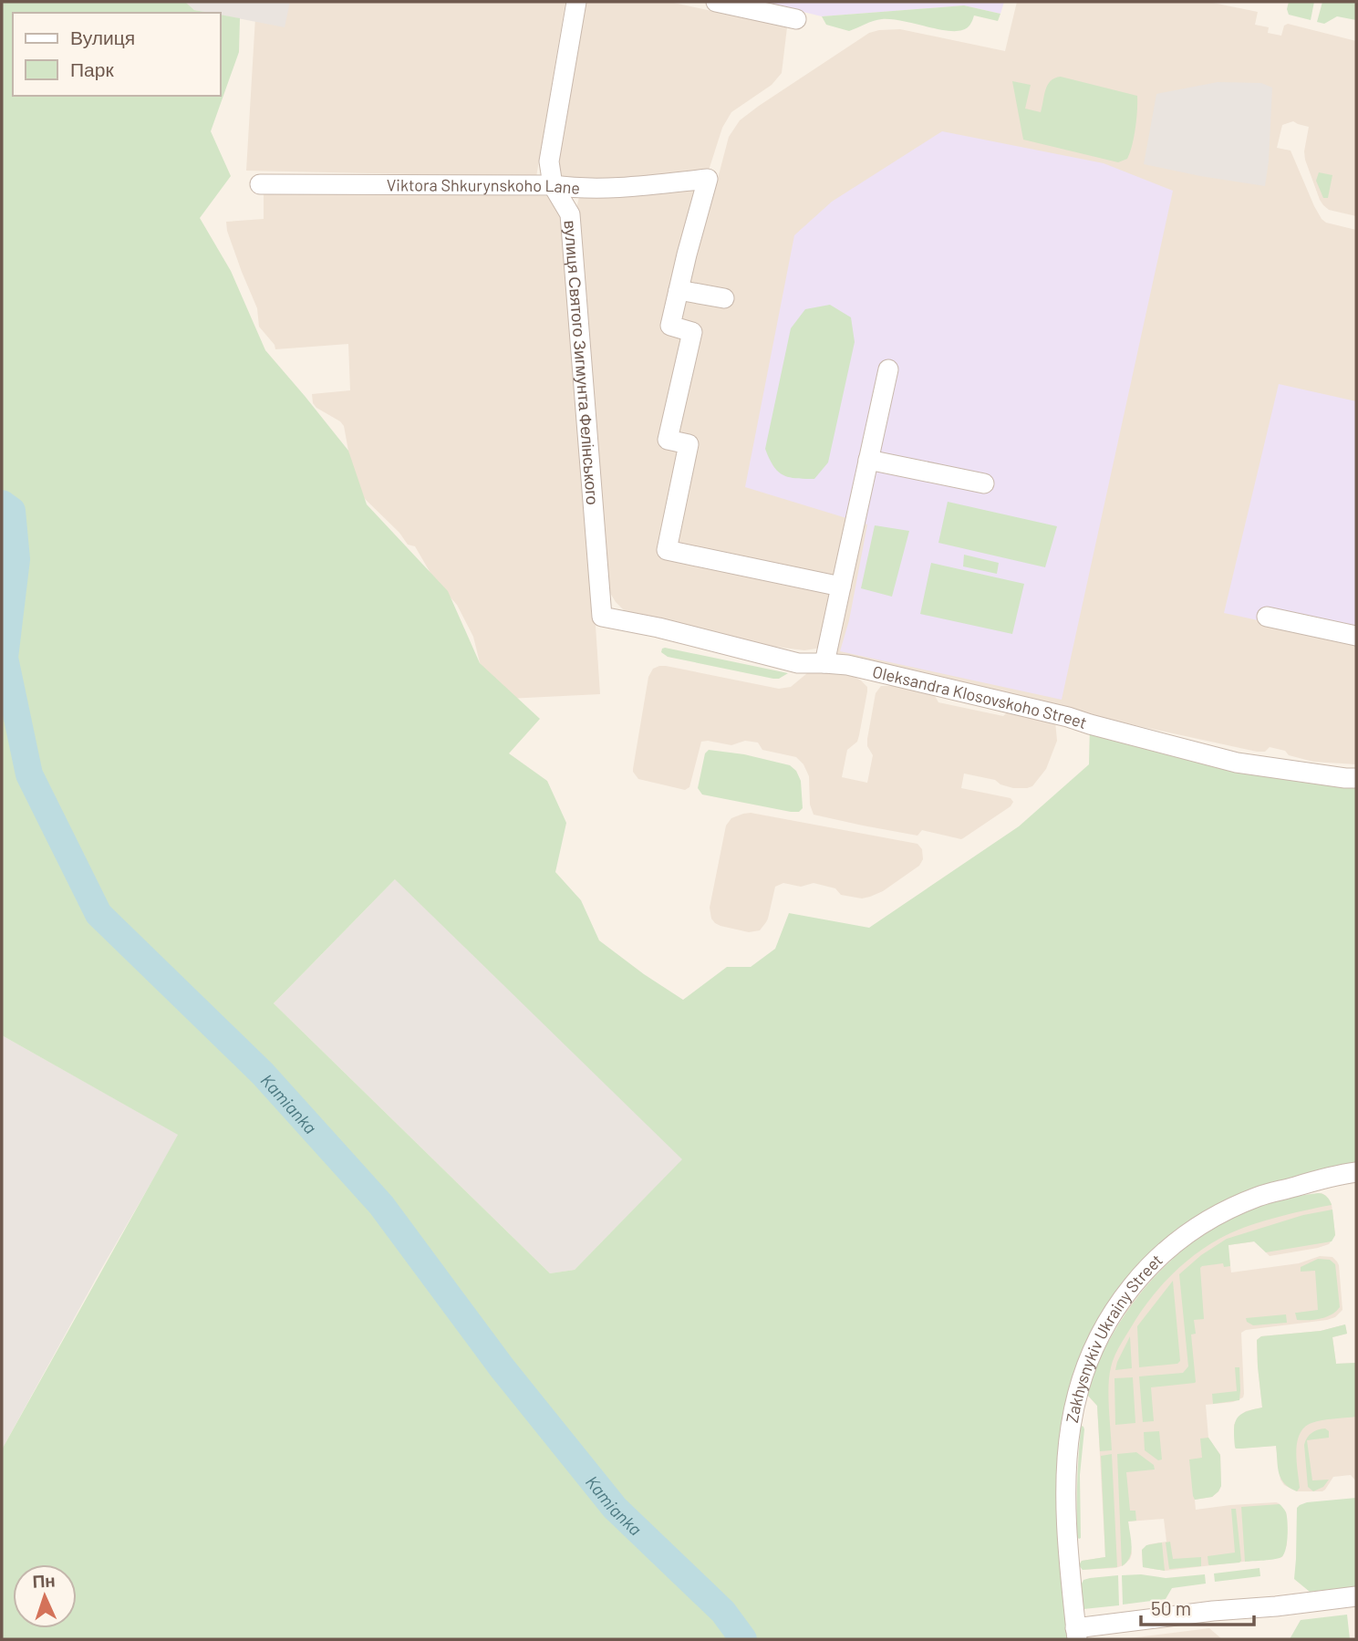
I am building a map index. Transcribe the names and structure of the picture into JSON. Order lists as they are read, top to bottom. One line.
{"streets":{"street":["Viktora Shkurynskoho Lane","вулиця Святого Зигмунта Фелінського","Oleksandra Klosovskoho Street","Zakhysnykiv Ukrainy Street"]},"crossings":[["Viktora Shkurynskoho Lane","вулиця Святого Зигмунта Фелінського"],["вулиця Святого Зигмунта Фелінського","Oleksandra Klosovskoho Street"]],"water":["Kamianka"],"legend":["Вулиця","Парк"],"scale_bar":"50 m","north":"top"}
